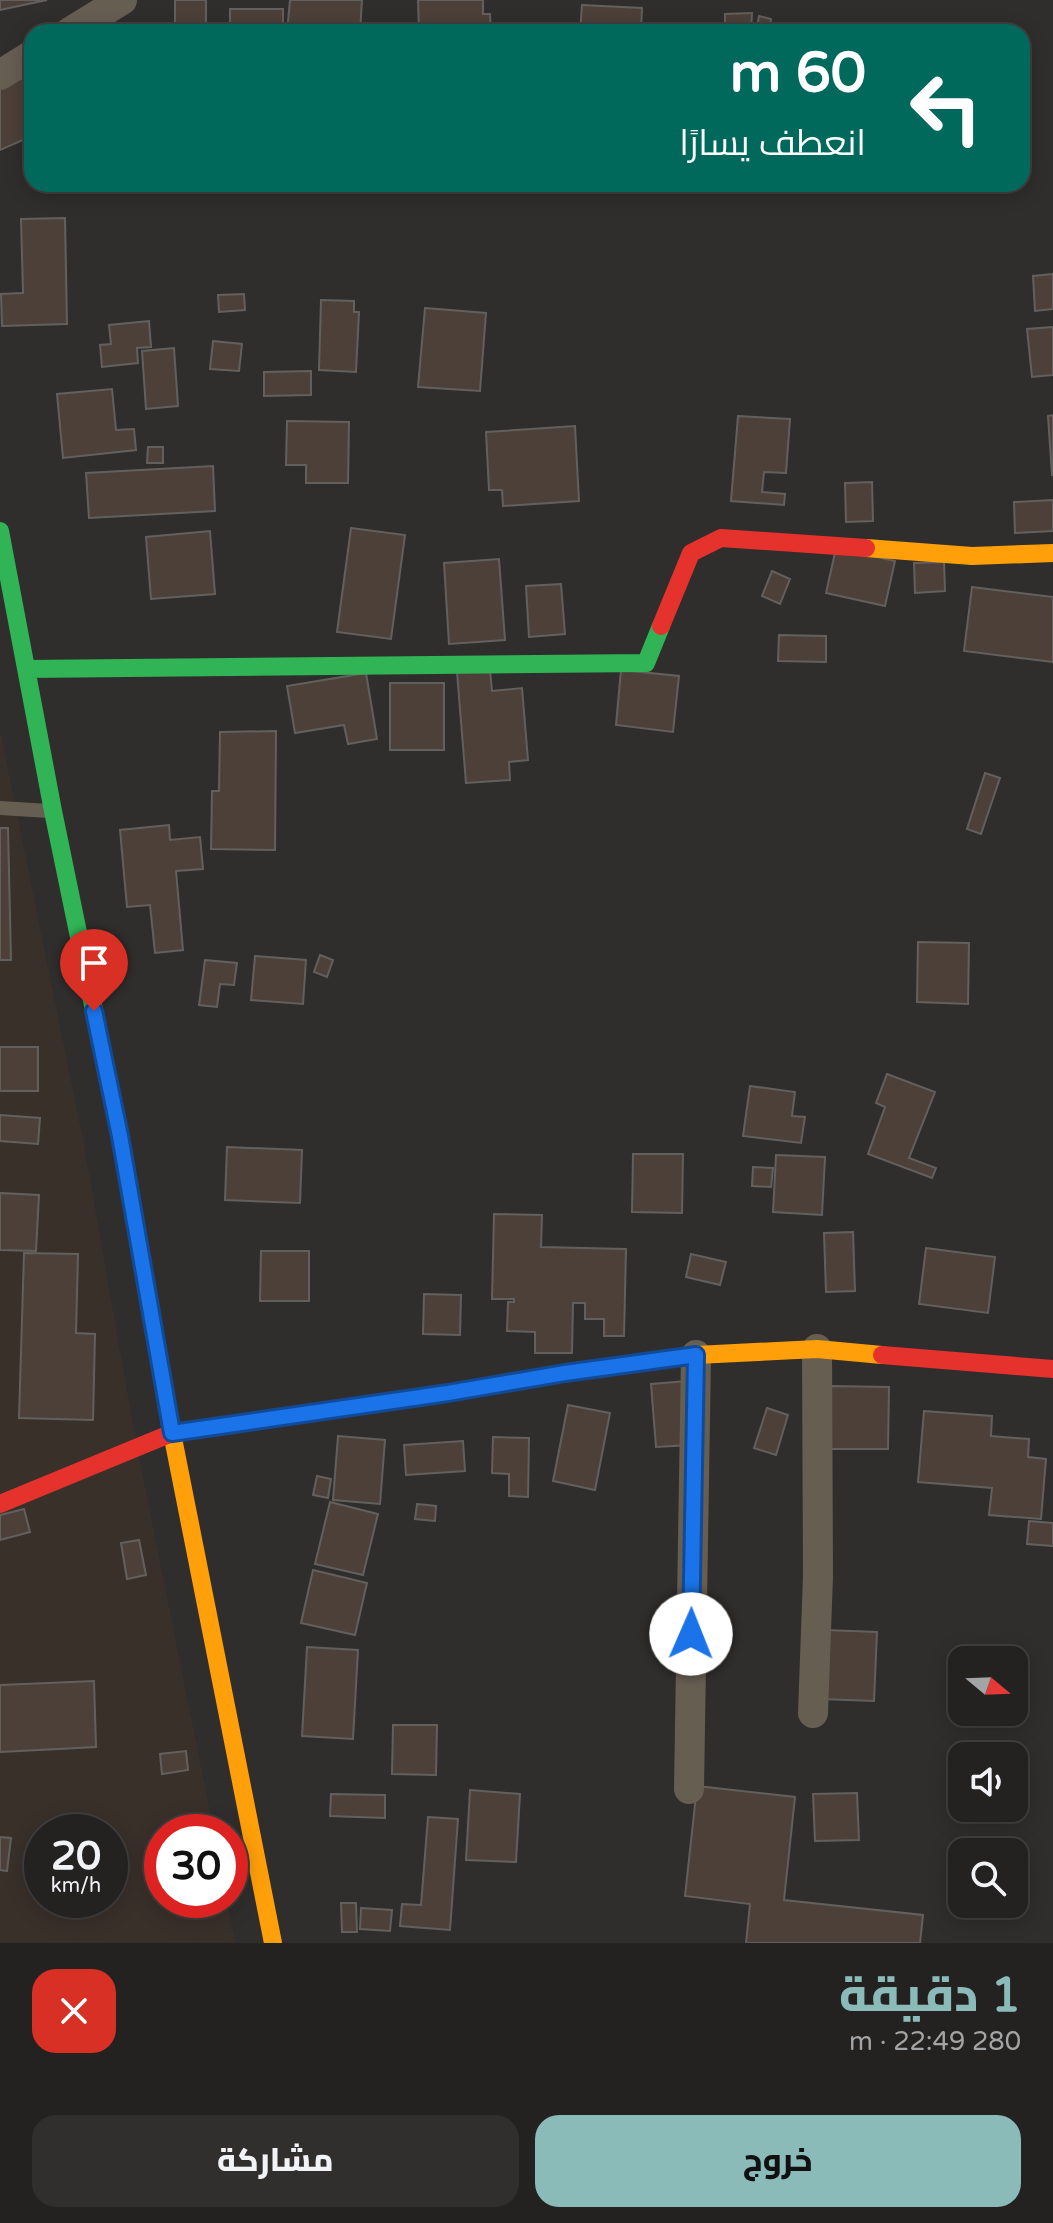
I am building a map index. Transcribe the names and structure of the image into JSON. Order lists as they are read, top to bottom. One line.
{"north":"right","page":{"turn":["60 m","انعطف يسارًا"],"speed":"20 km/h","limit":"30","heading":["1 دقيقة","280 m · 22:49"],"buttons":["خروج","مشاركة"]}}
